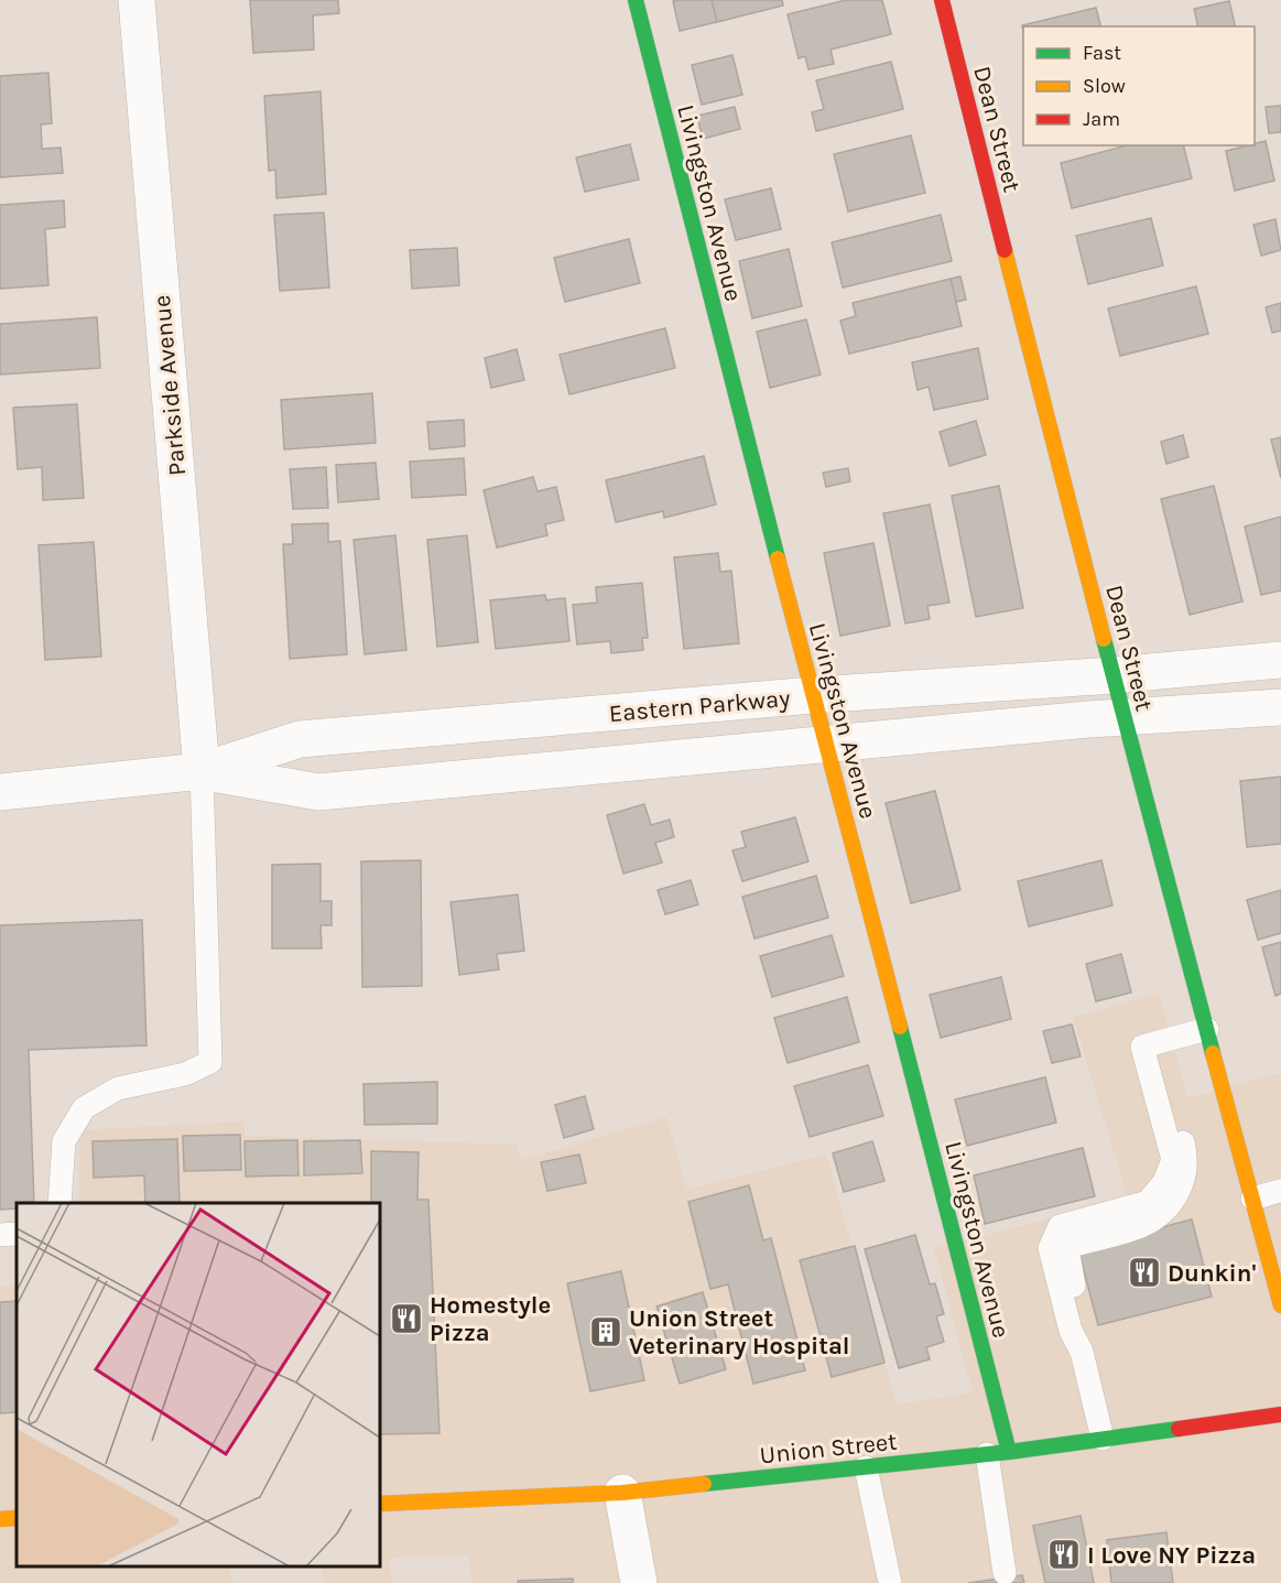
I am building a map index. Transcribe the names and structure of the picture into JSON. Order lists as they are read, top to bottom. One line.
{"streets":{"street":["Dean Street","Livingston Avenue","Parkside Avenue","Eastern Parkway","Union Street"]},"crossings":[["Dean Street","Eastern Parkway"],["Livingston Avenue","Eastern Parkway"],["Livingston Avenue","Union Street"],["Parkside Avenue","Eastern Parkway"]],"places":{"restaurant":["Dunkin'","Homestyle Pizza","I Love NY Pizza"],"building":["Union Street Veterinary Hospital"]},"legend":["Fast","Slow","Jam"]}
